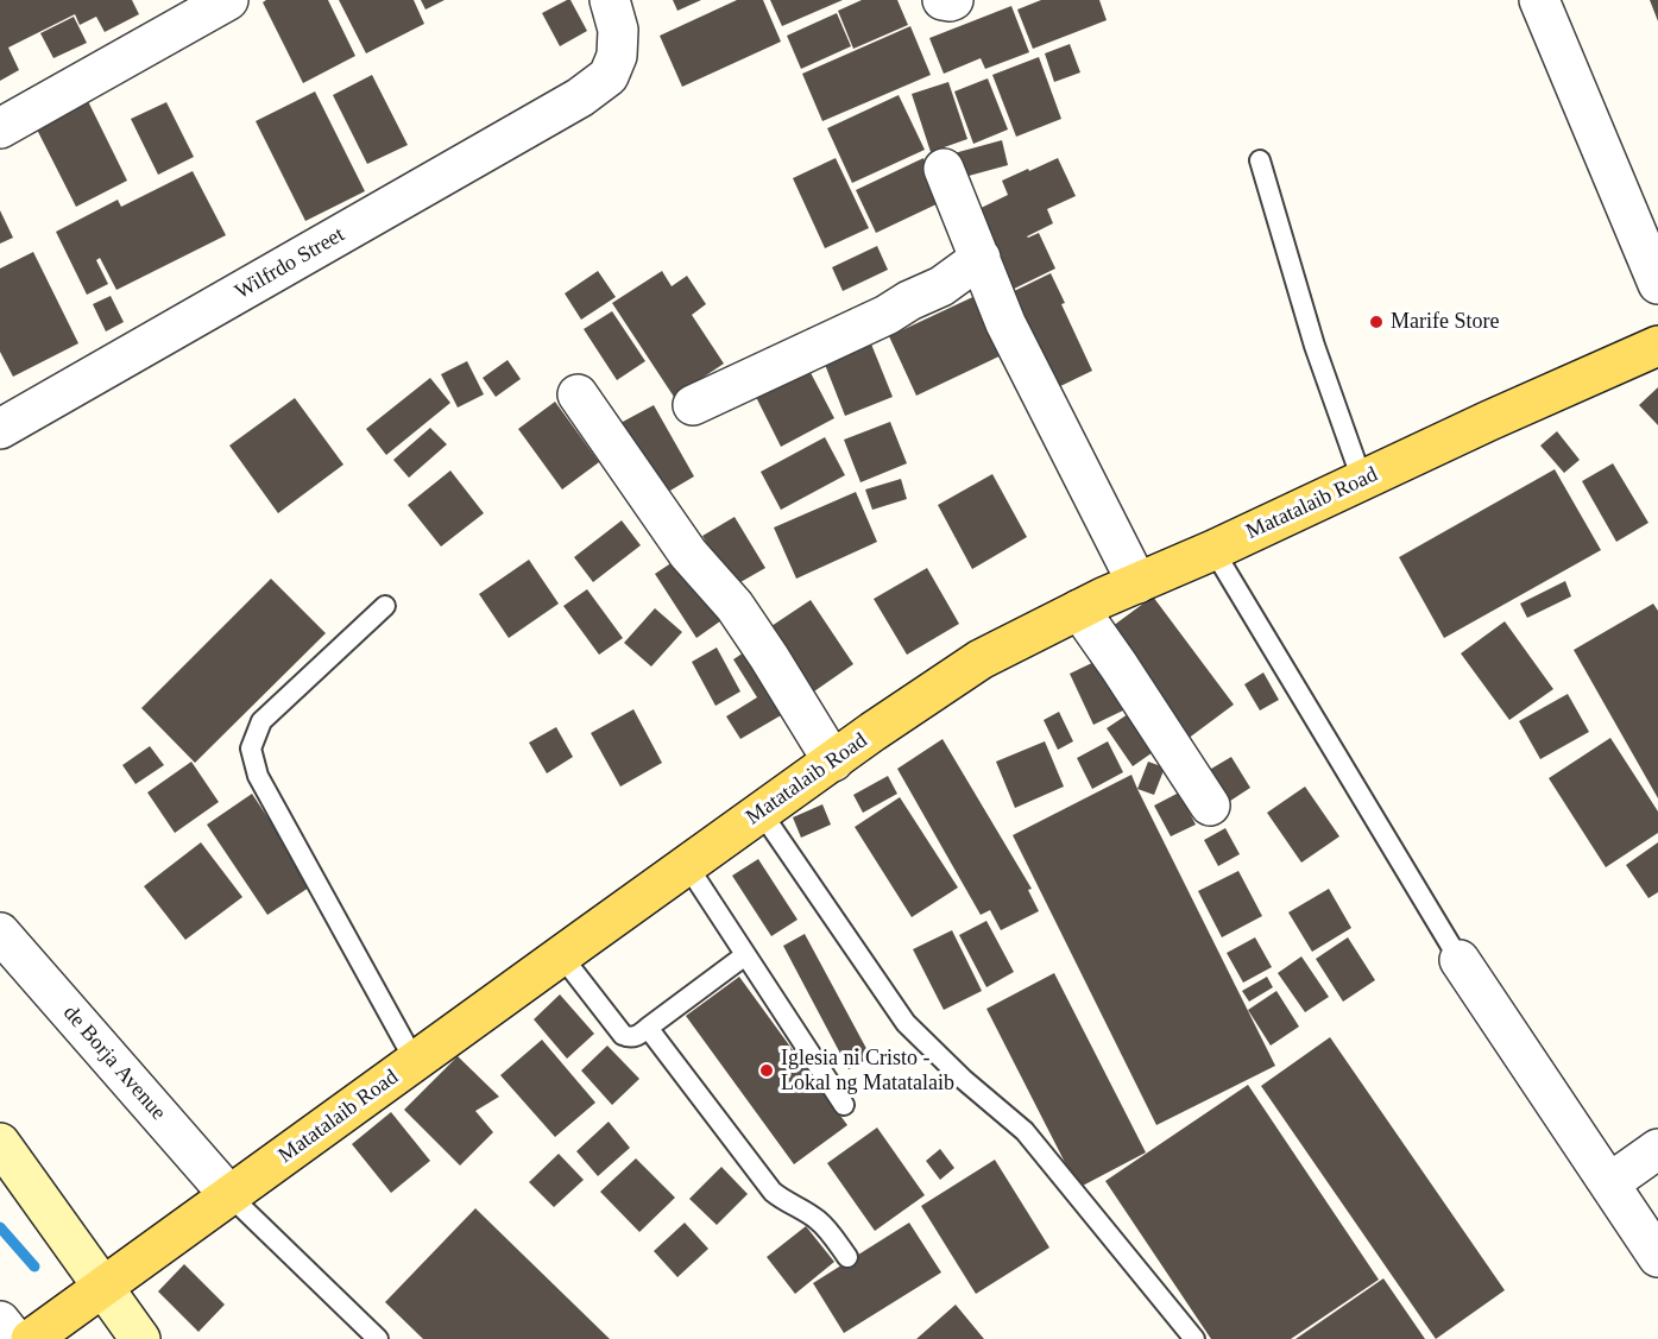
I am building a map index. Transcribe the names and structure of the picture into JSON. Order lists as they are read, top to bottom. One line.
{"streets":{"main road":["Matatalaib Road"],"street":["Wilfrdo Street","de Borja Avenue"]},"crossings":[["Matatalaib Road","de Borja Avenue"]],"places":["Marife Store","Iglesia ni Cristo - Lokal ng Matatalaib"]}
